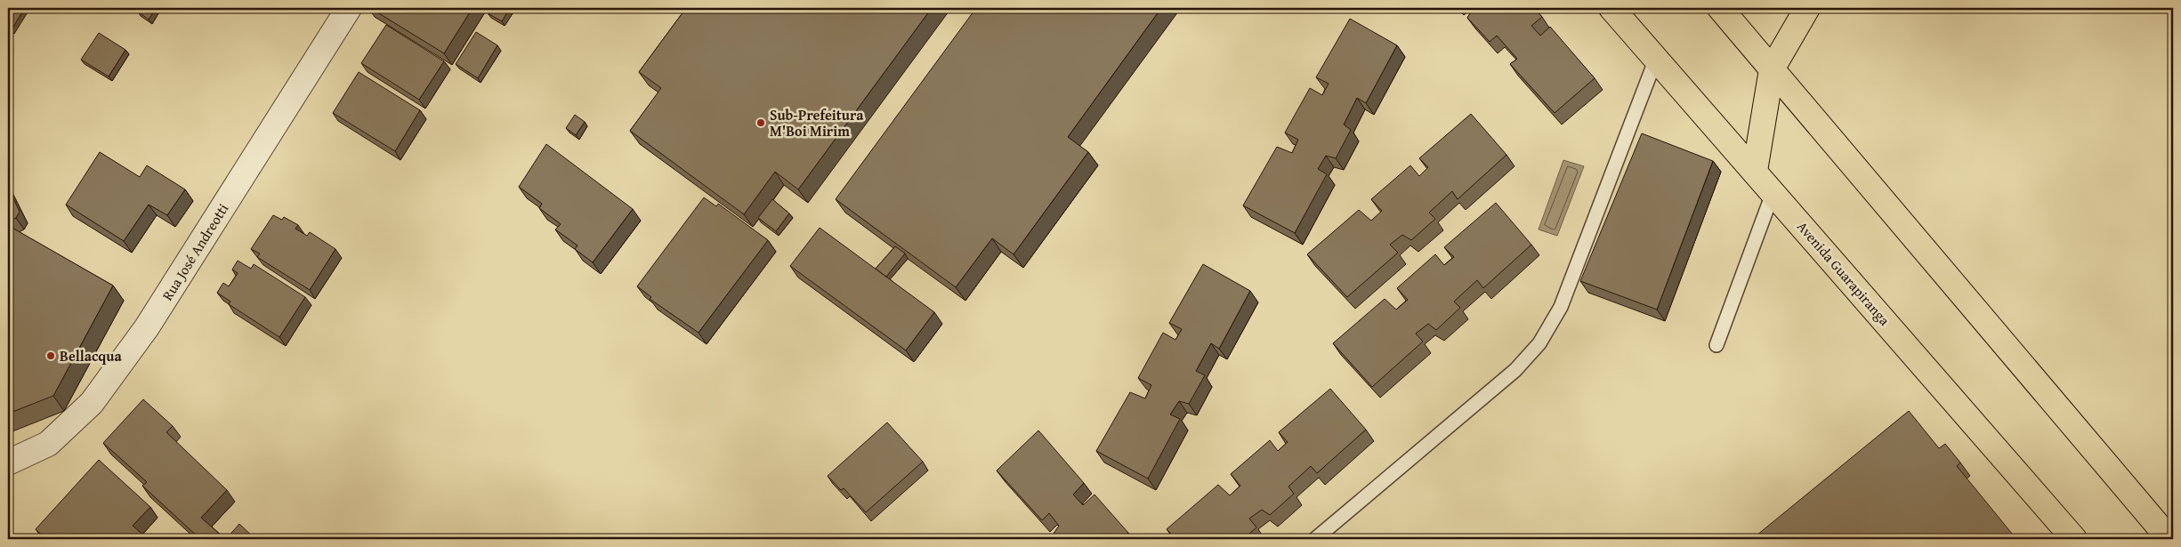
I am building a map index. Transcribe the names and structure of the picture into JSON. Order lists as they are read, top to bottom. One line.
{"streets":{"main road":["Avenida Guarapiranga"],"street":["Rua José Andreotti"]},"places":["Sub-Prefeitura M'Boi Mirim","Bellacqua"]}
